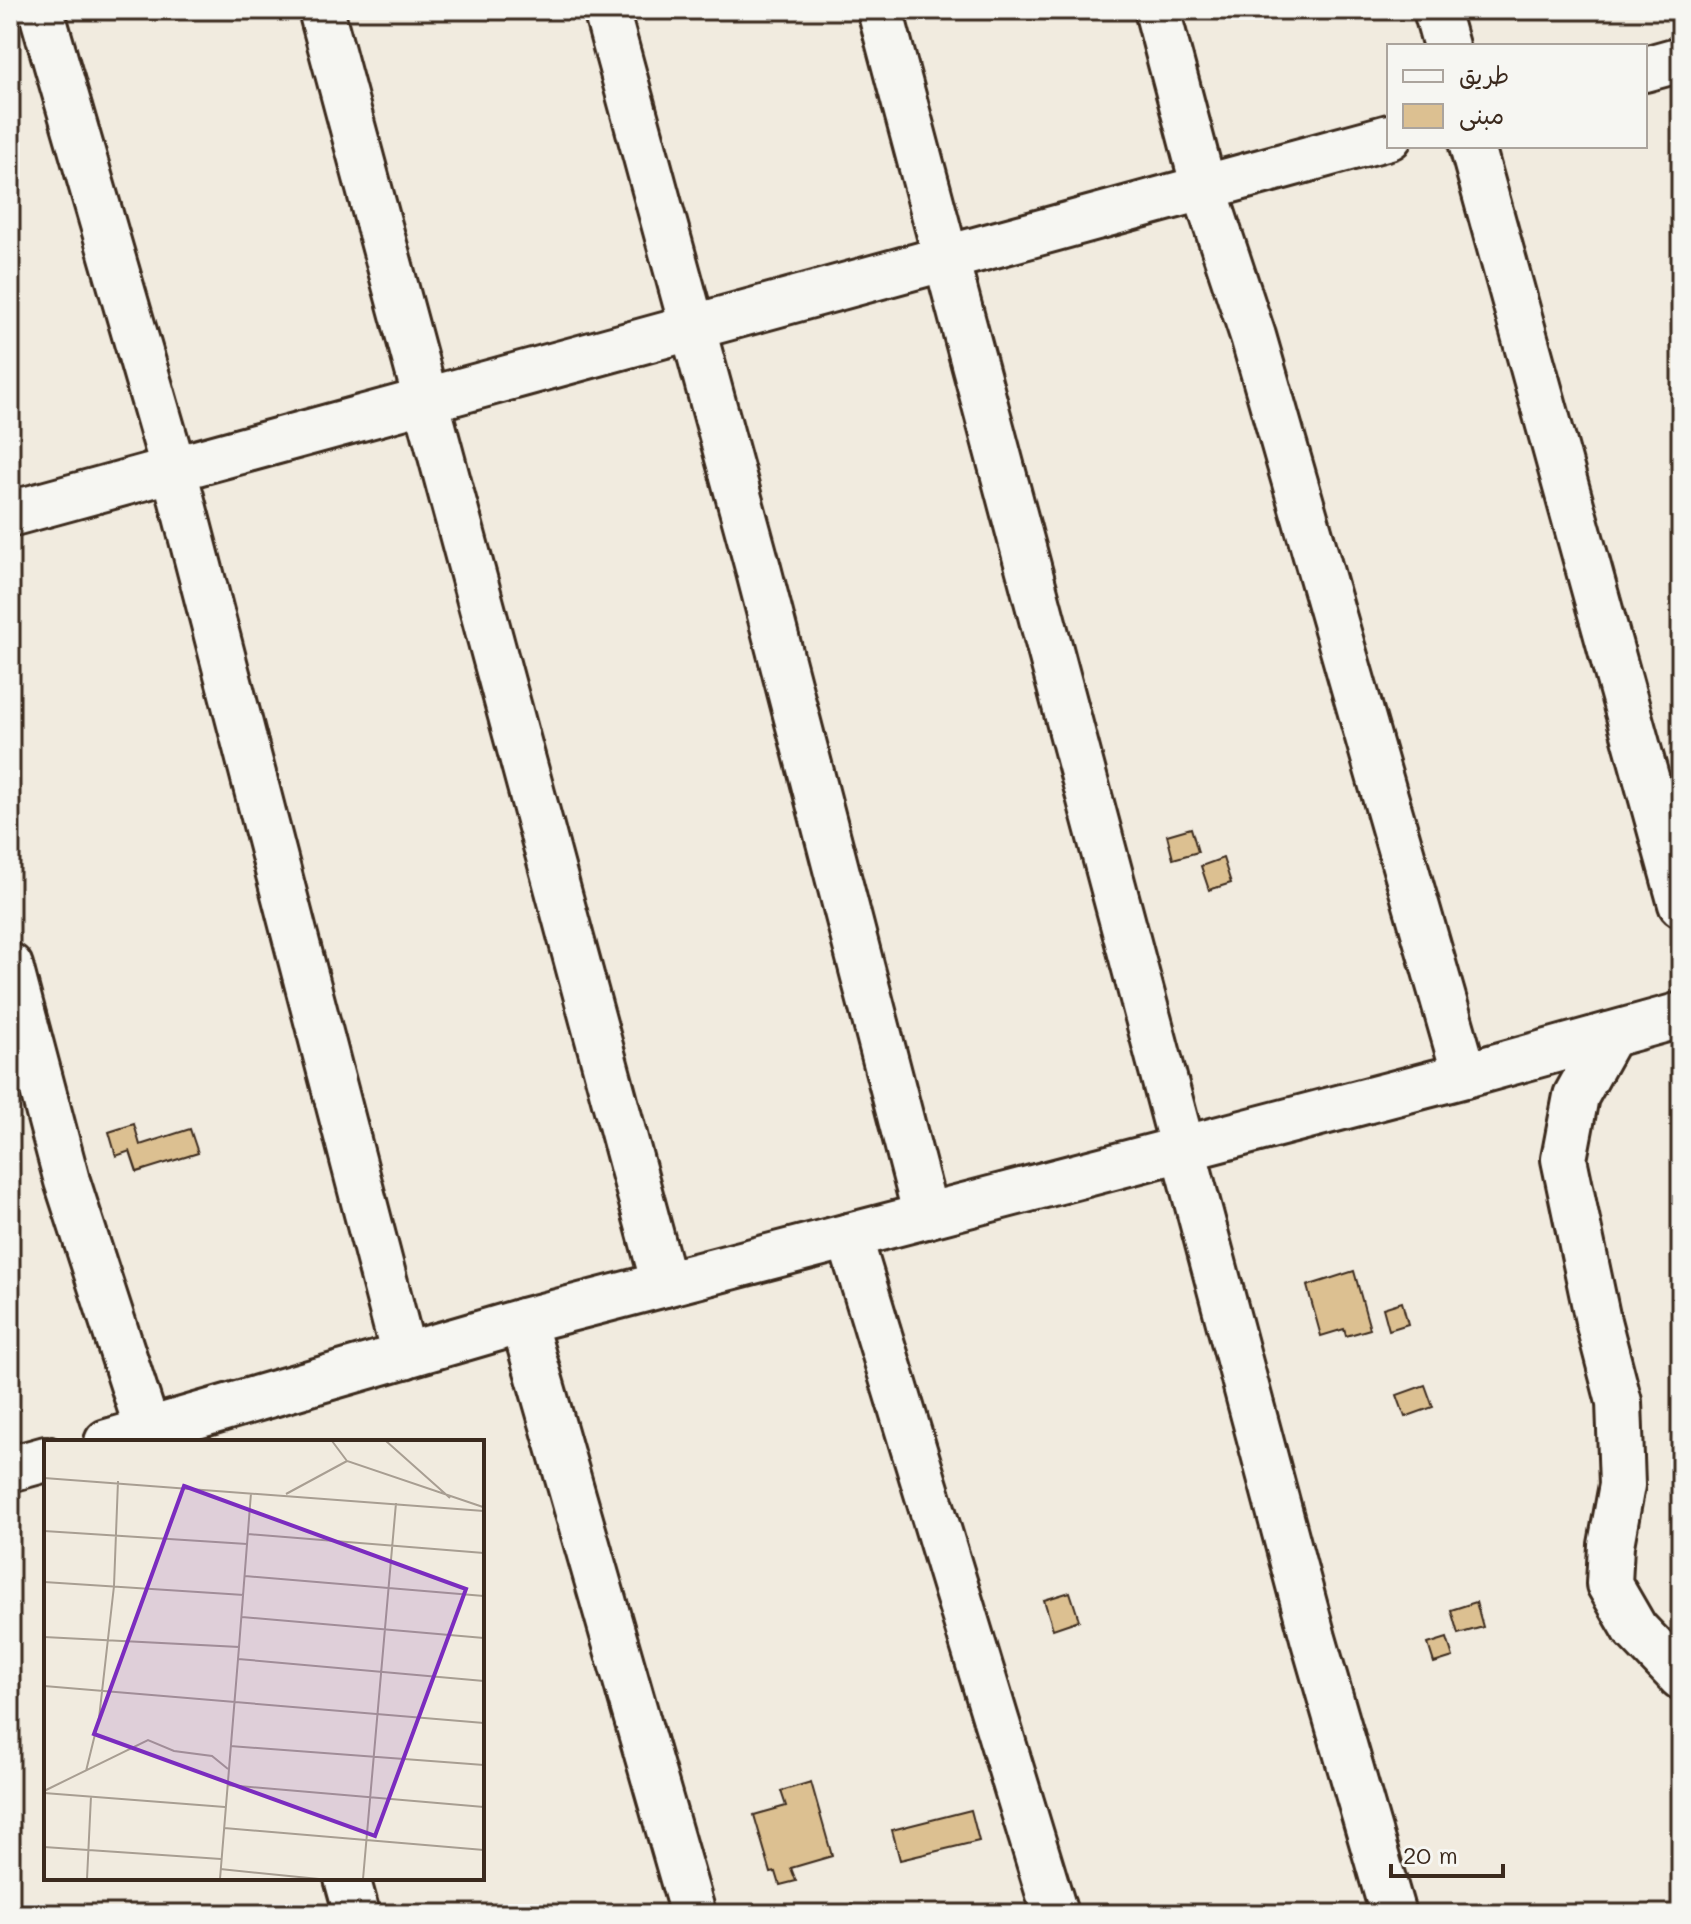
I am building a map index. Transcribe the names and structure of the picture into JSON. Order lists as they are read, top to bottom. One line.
{"legend":["طريق","مبنى"],"scale_bar":"20 m"}
